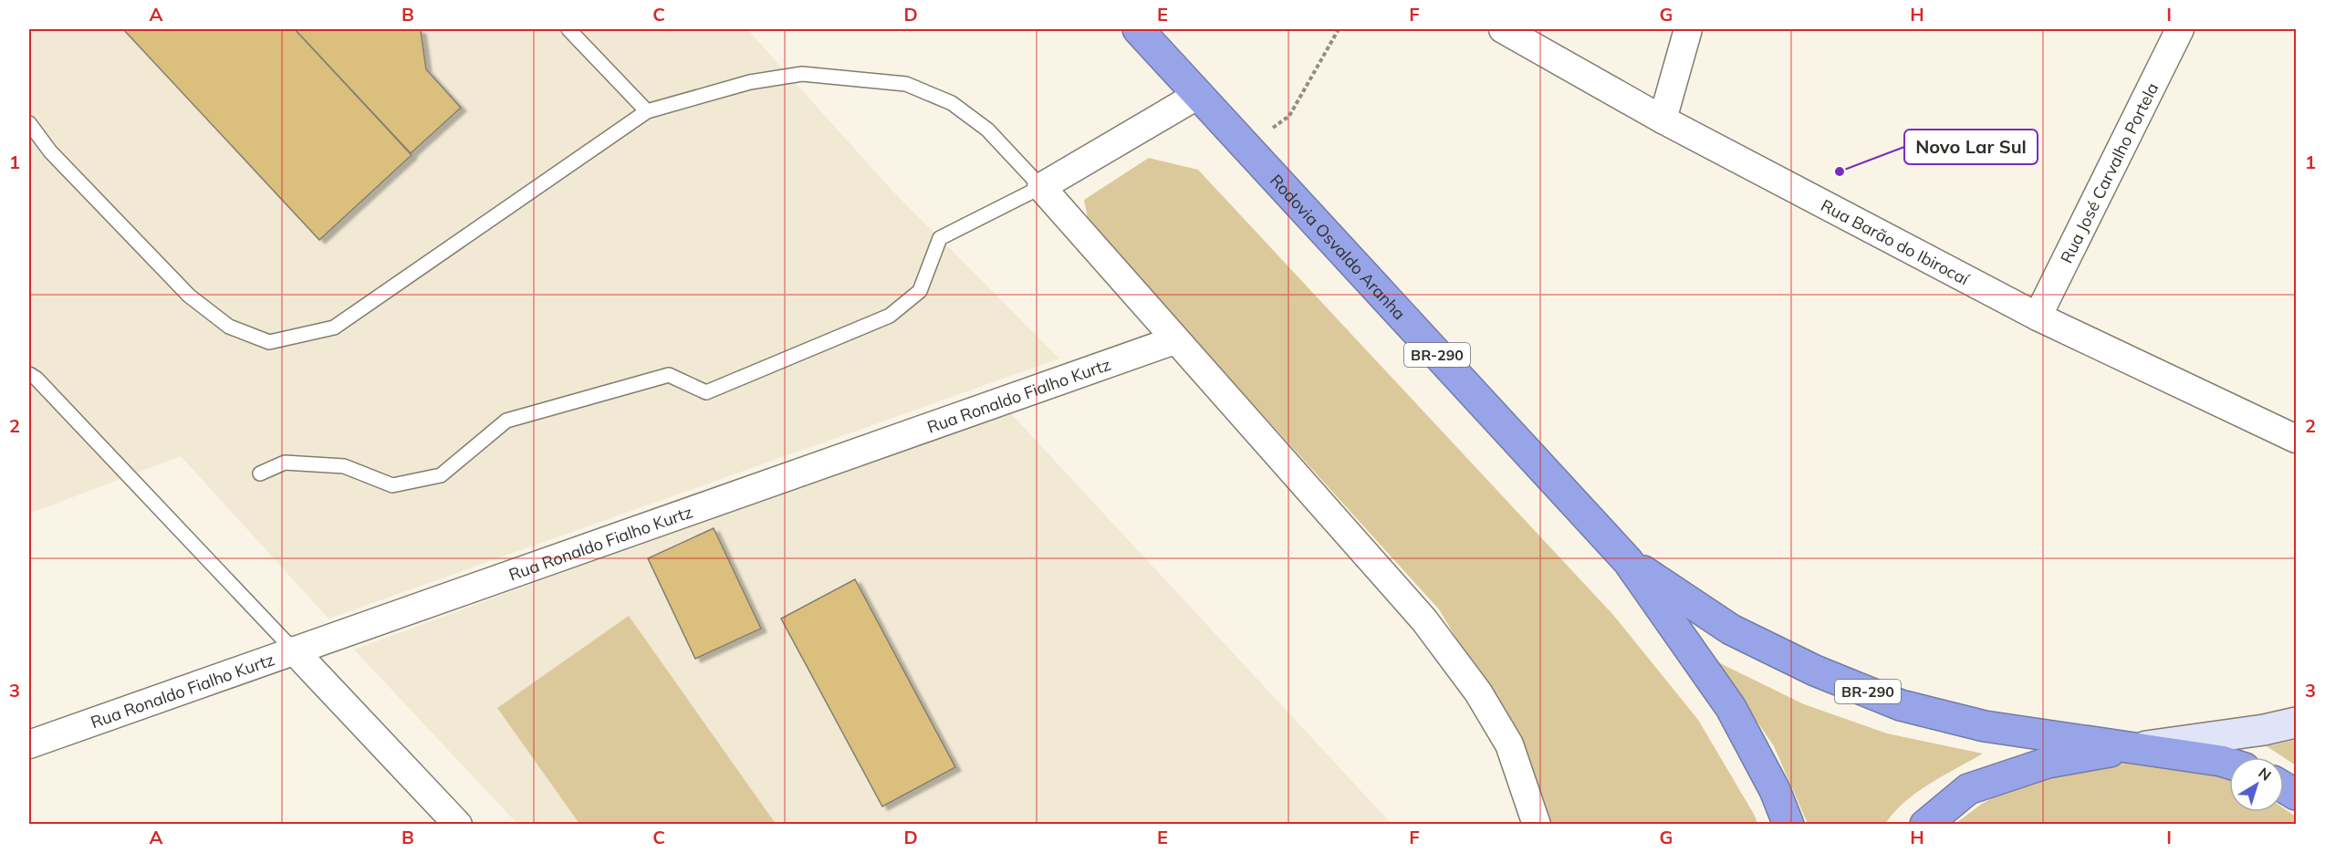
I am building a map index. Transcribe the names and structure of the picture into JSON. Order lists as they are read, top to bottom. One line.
{"streets":{"highway":["Rodovia Osvaldo Aranha","BR-290"],"street":["Rua José Carvalho Portela","Rua Barão do Ibirocaí","Rua Ronaldo Fialho Kurtz"]},"crossings":[["Rua José Carvalho Portela","Rua Barão do Ibirocaí"],["Rodovia Osvaldo Aranha","BR-290"]],"places":["Novo Lar Sul"],"north":"top right","grid":{"columns":["A","B","C","D","E","F","G","H","I"],"rows":["1","2","3"]}}
